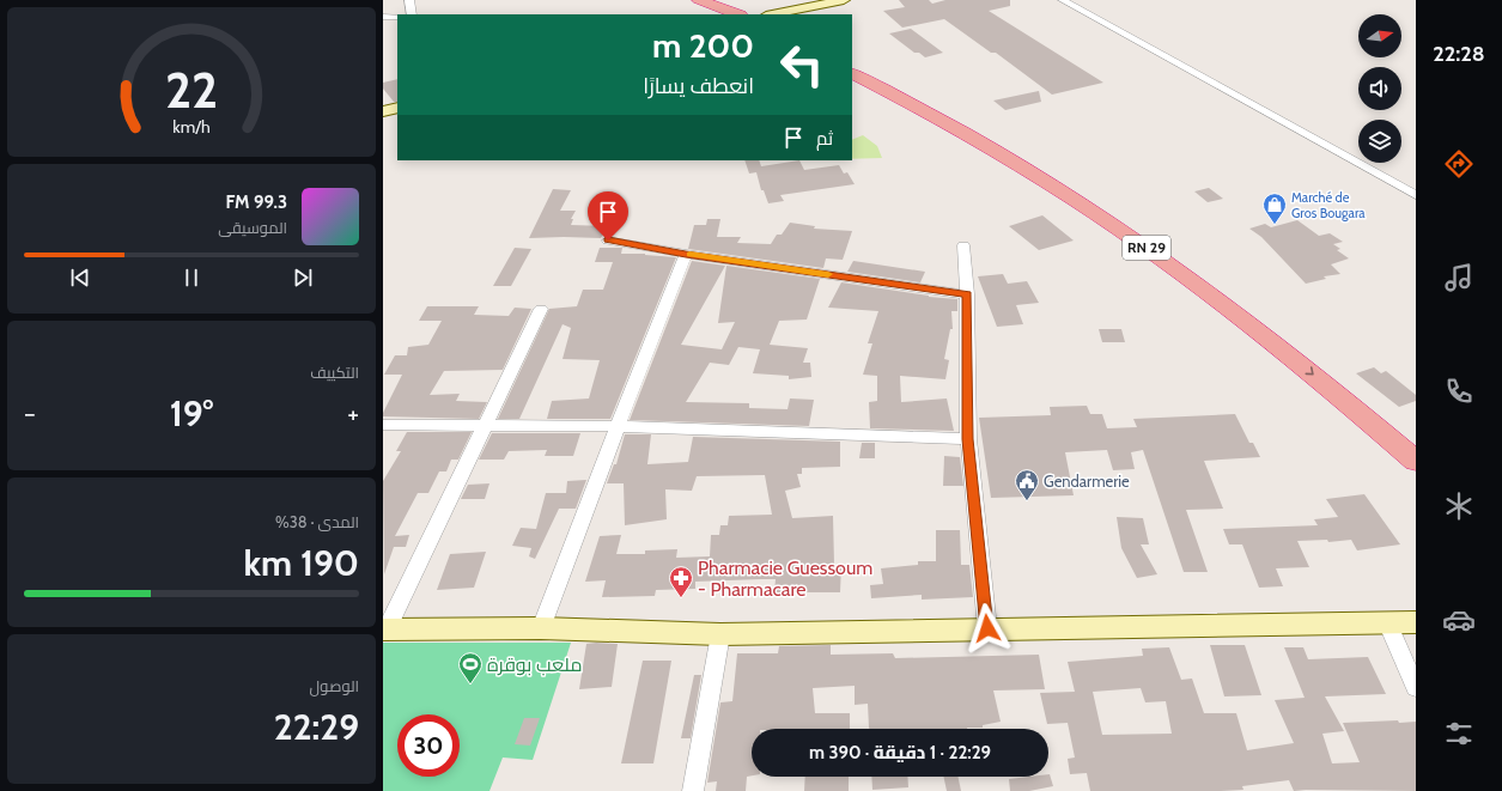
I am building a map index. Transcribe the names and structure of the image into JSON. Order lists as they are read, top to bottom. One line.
{"streets":{"highway":["RN 29"]},"places":{"shop":["Marché de Gros Bougara"],"public building":["Gendarmerie"],"pharmacy":["Pharmacie Guessoum - Pharmacare"],"sports":["ملعب بوقرة"]},"north":"right","page":{"tabs":"22:28","turn":["200 m","انعطف يسارًا"],"then":"ثم","song":["99.3 FM","الموسيقى"],"tile":["التكييف",["المدى · 38%","190 km"],["الوصول","22:29"]],"heat":["−","19°","+"],"limit":"30","trip":"22:29 · 1 دقيقة · 390 m","gauge":["22","km/h"]}}
